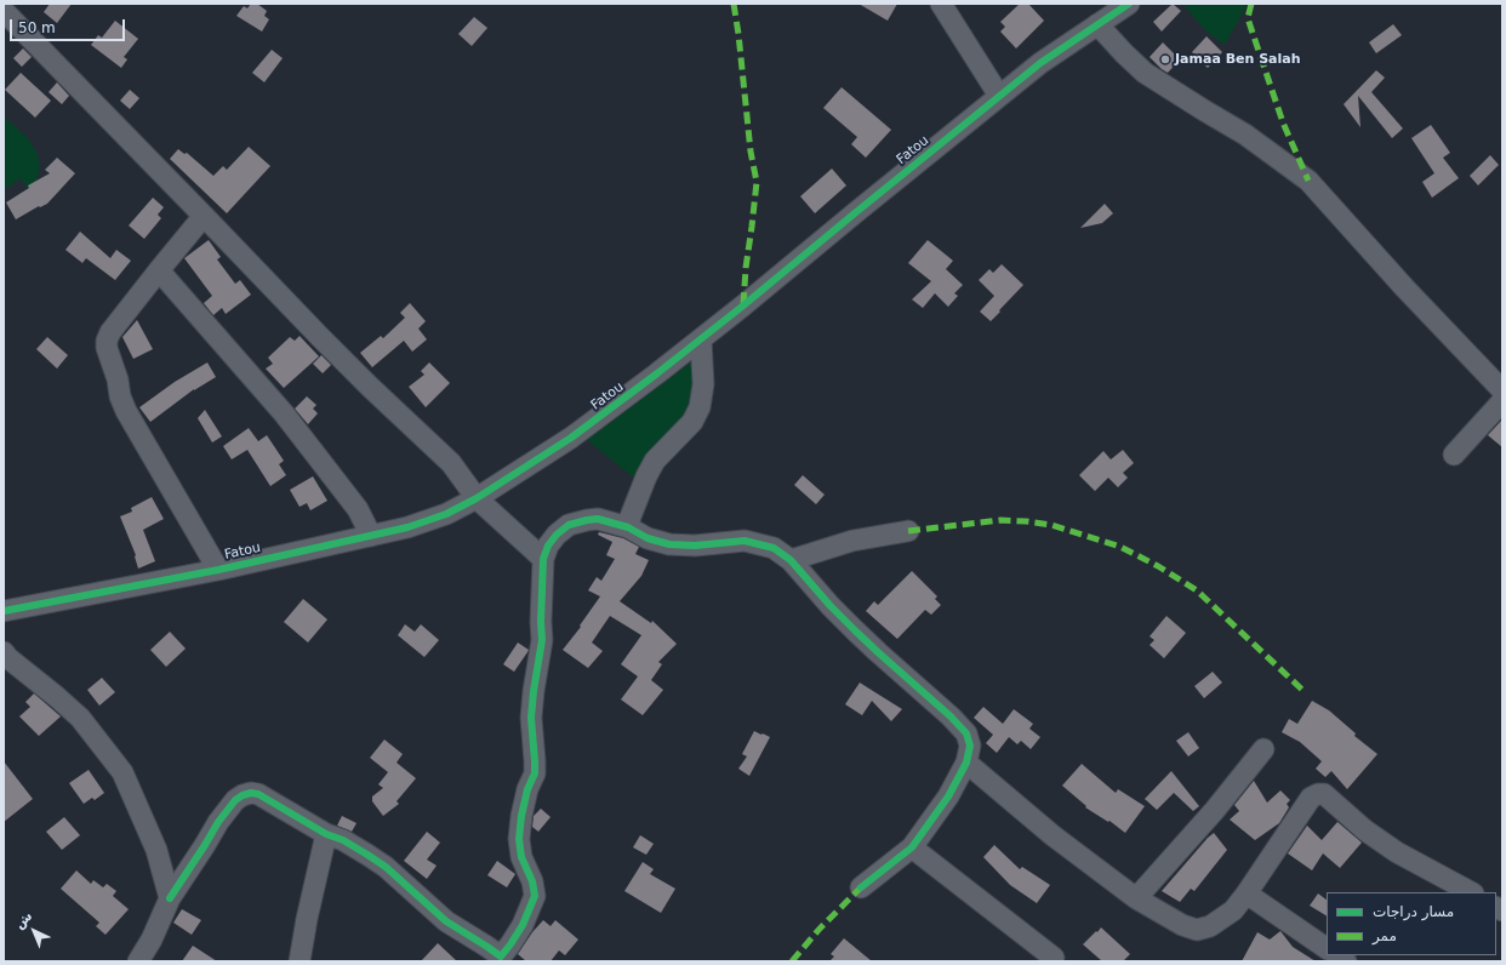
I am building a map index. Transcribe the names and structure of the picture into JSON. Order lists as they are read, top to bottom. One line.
{"streets":{"street":["Fatou"]},"places":["Jamaa Ben Salah"],"legend":["مسار دراجات","ممر"],"scale_bar":"50 m","north":"top left"}
